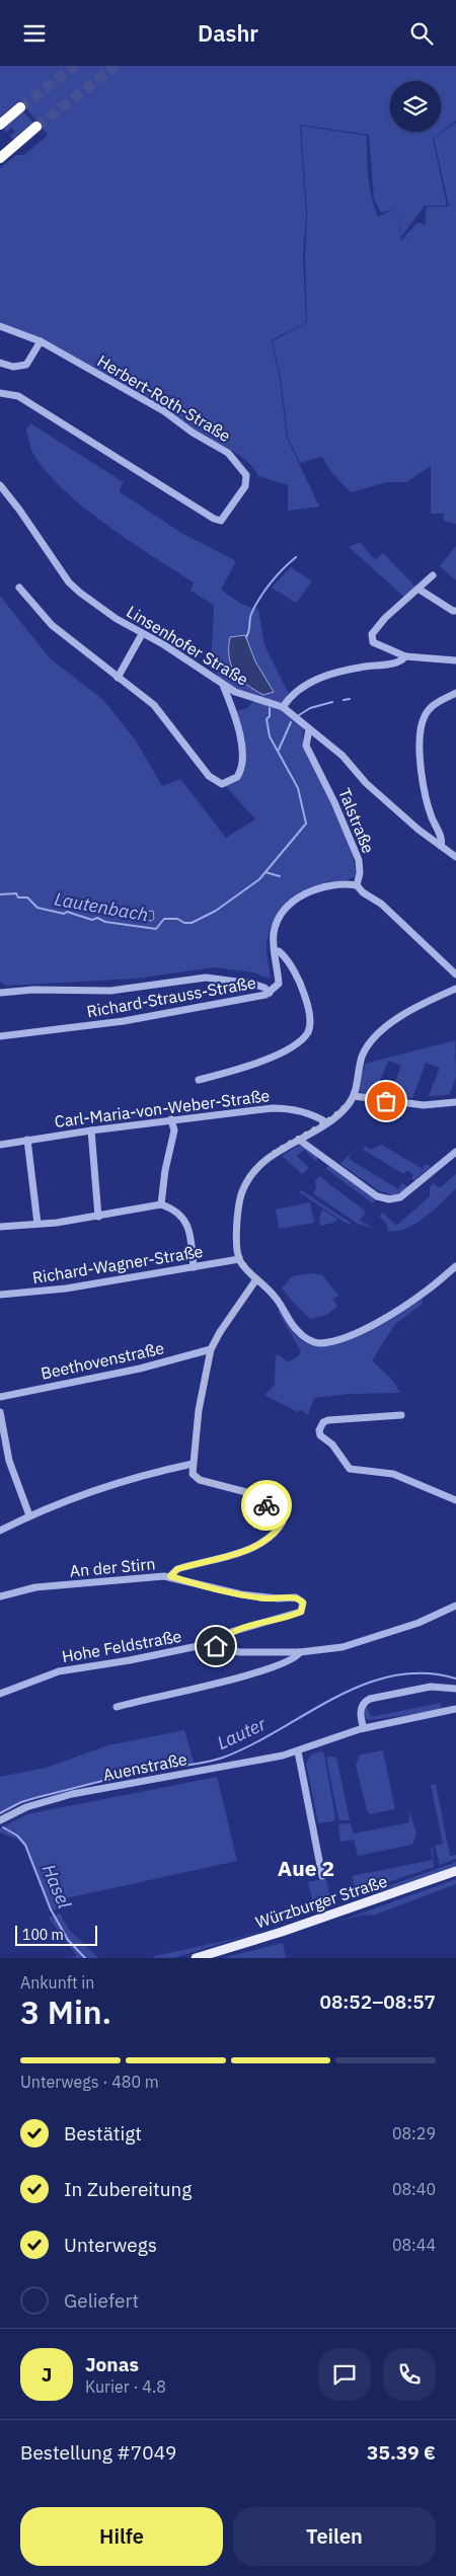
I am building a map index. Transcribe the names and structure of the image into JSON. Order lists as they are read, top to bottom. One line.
{"streets":{"main road":["Würzburger Straße"],"street":["Herbert-Roth-Straße","Linsenhofer Straße","Talstraße","Richard-Strauss-Straße","Carl-Maria-von-Weber-Straße","Richard-Wagner-Straße","Beethovenstraße","An der Stirn","Hohe Feldstraße","Auenstraße"]},"crossings":[["Linsenhofer Straße","Talstraße"],["Talstraße","Richard-Strauss-Straße"],["An der Stirn","Hohe Feldstraße"]],"districts":["Aue 2"],"water":["Lautenbach","Lauter","Hasel"],"scale_bar":"100 m","page":{"header":"Dashr","scale":"100 m","heading":["3 Min.","Ankunft in","08:52–08:57"],"panel":["Jonas","Kurier · 4.8","Bestellung #7049","35.39 €"],"bar":"Unterwegs · 480 m","list":[["Bestätigt","08:29"],["In Zubereitung","08:40"],["Unterwegs","08:44"],"Geliefert"],"round":"J","buttons":["Hilfe","Teilen"]}}
